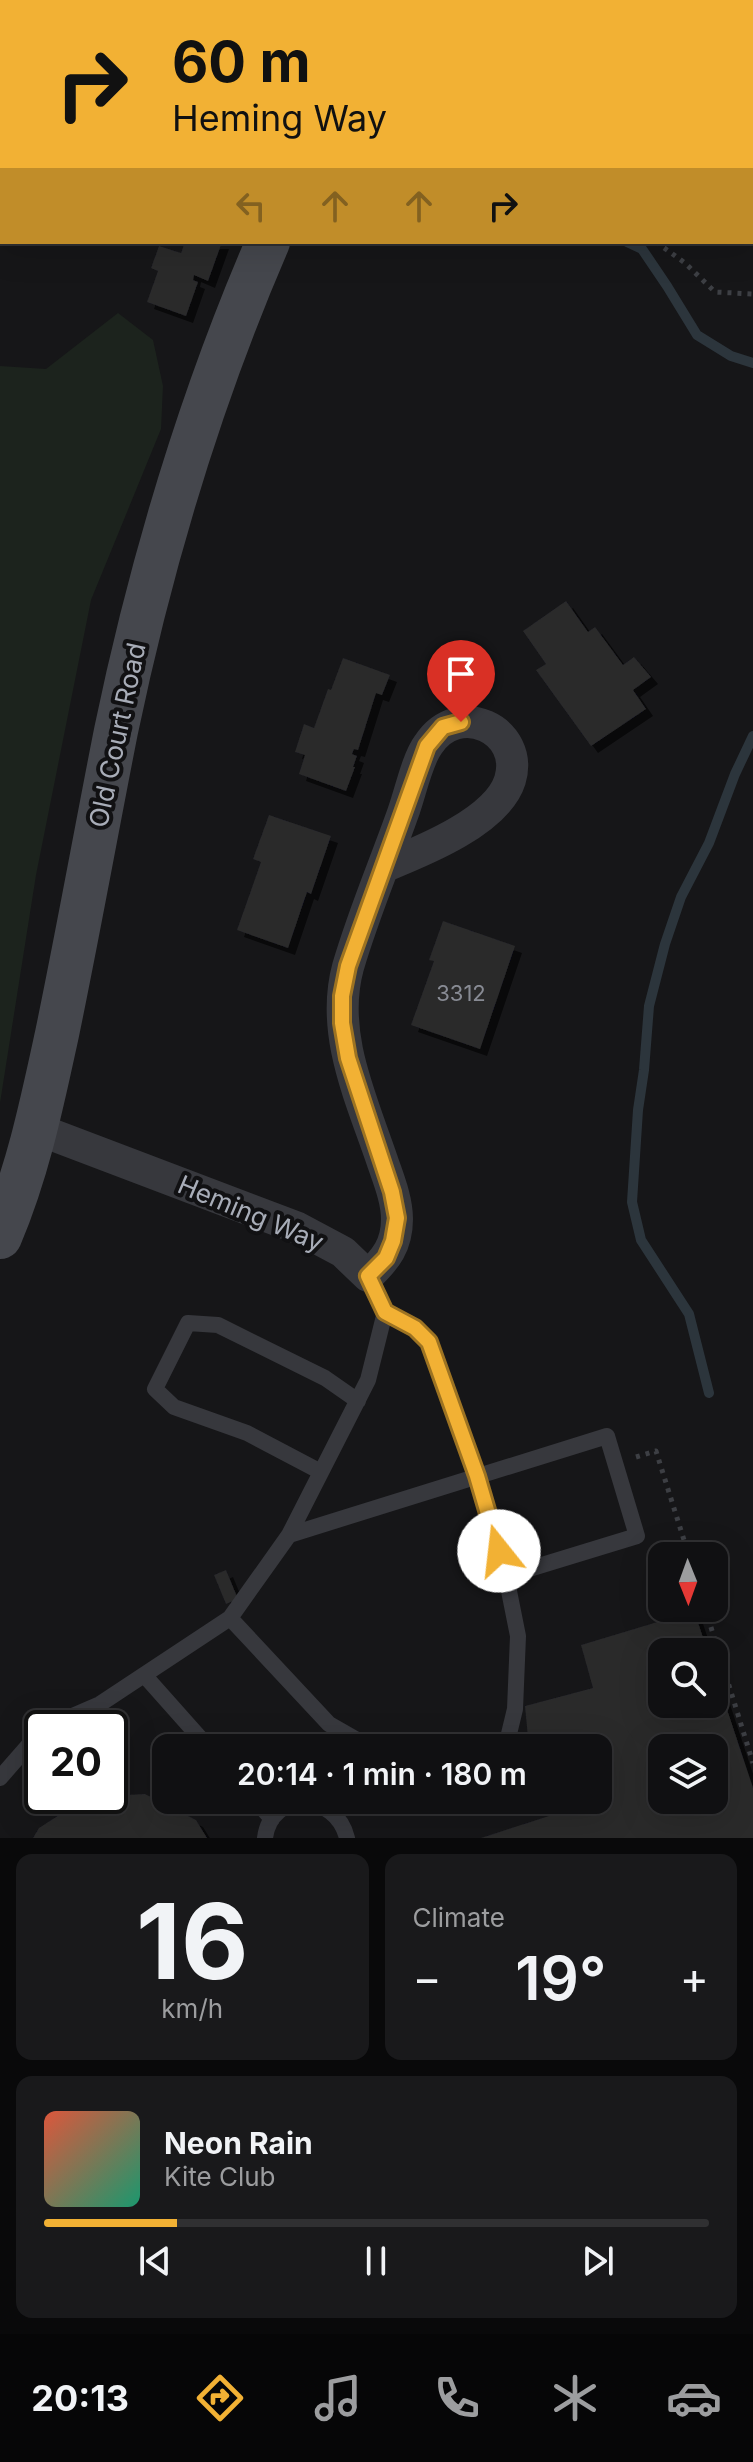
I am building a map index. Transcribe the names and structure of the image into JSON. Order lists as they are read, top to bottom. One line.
{"streets":{"main road":["Old Court Road"],"street":["Heming Way"]},"crossings":[["Old Court Road","Heming Way"]],"house_numbers":["3312"],"north":"bottom","page":{"turn":["60 m","Heming Way"],"limit":"20","trip":"20:14 · 1 min · 180 m","tile":[["16","km/h"],"Climate"],"heat":["−","19°","+"],"song":["Neon Rain","Kite Club"],"tabs":"20:13"}}
